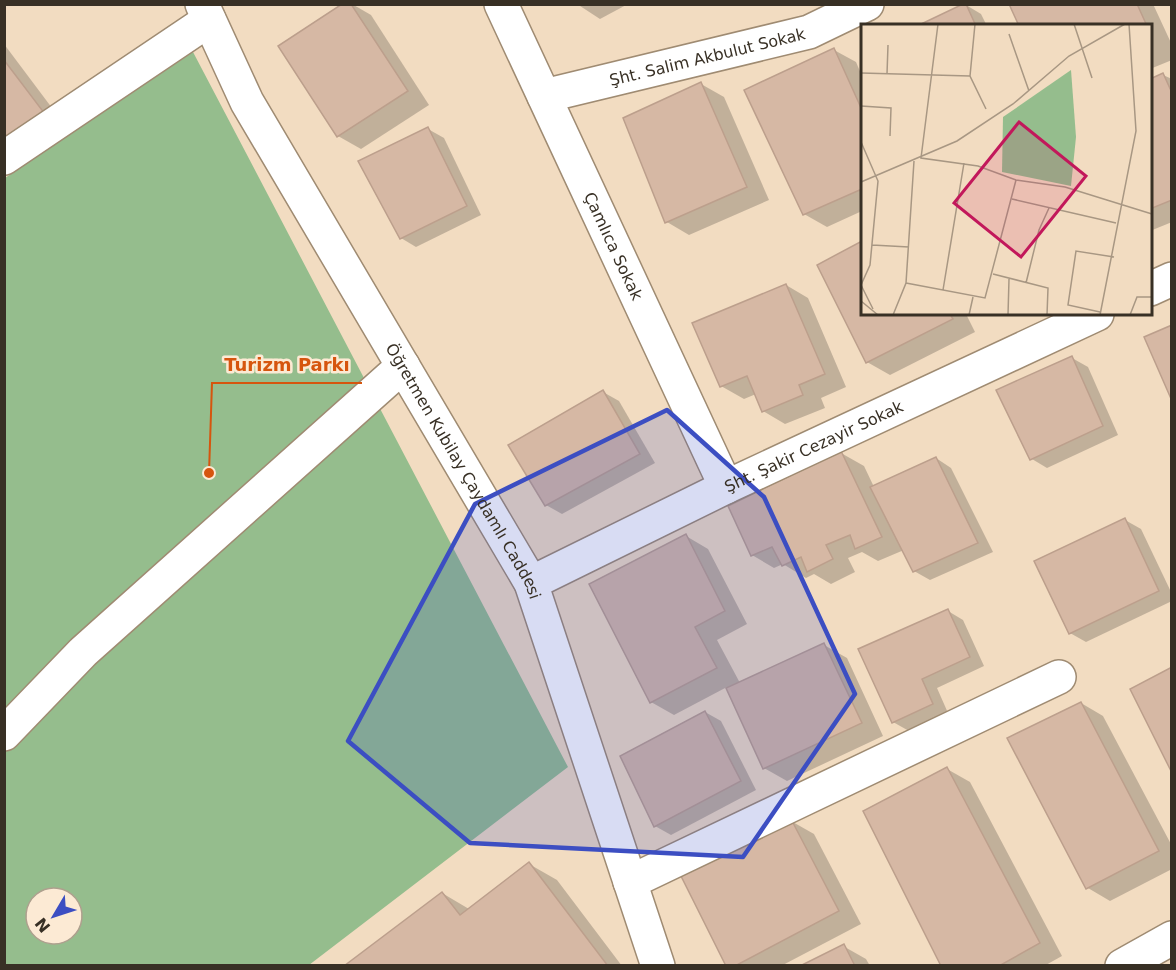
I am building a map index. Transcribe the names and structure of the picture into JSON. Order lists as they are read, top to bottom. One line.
{"streets":{"street":["Şht. Salim Akbulut Sokak","Çamlıca Sokak","Şht. Şakir Cezayir Sokak","Öğretmen Kubilay Çaydamlı Caddesi"]},"crossings":[["Şht. Salim Akbulut Sokak","Çamlıca Sokak"],["Çamlıca Sokak","Şht. Şakir Cezayir Sokak"],["Şht. Şakir Cezayir Sokak","Öğretmen Kubilay Çaydamlı Caddesi"]],"places":["Turizm Parkı"],"north":"bottom left"}
